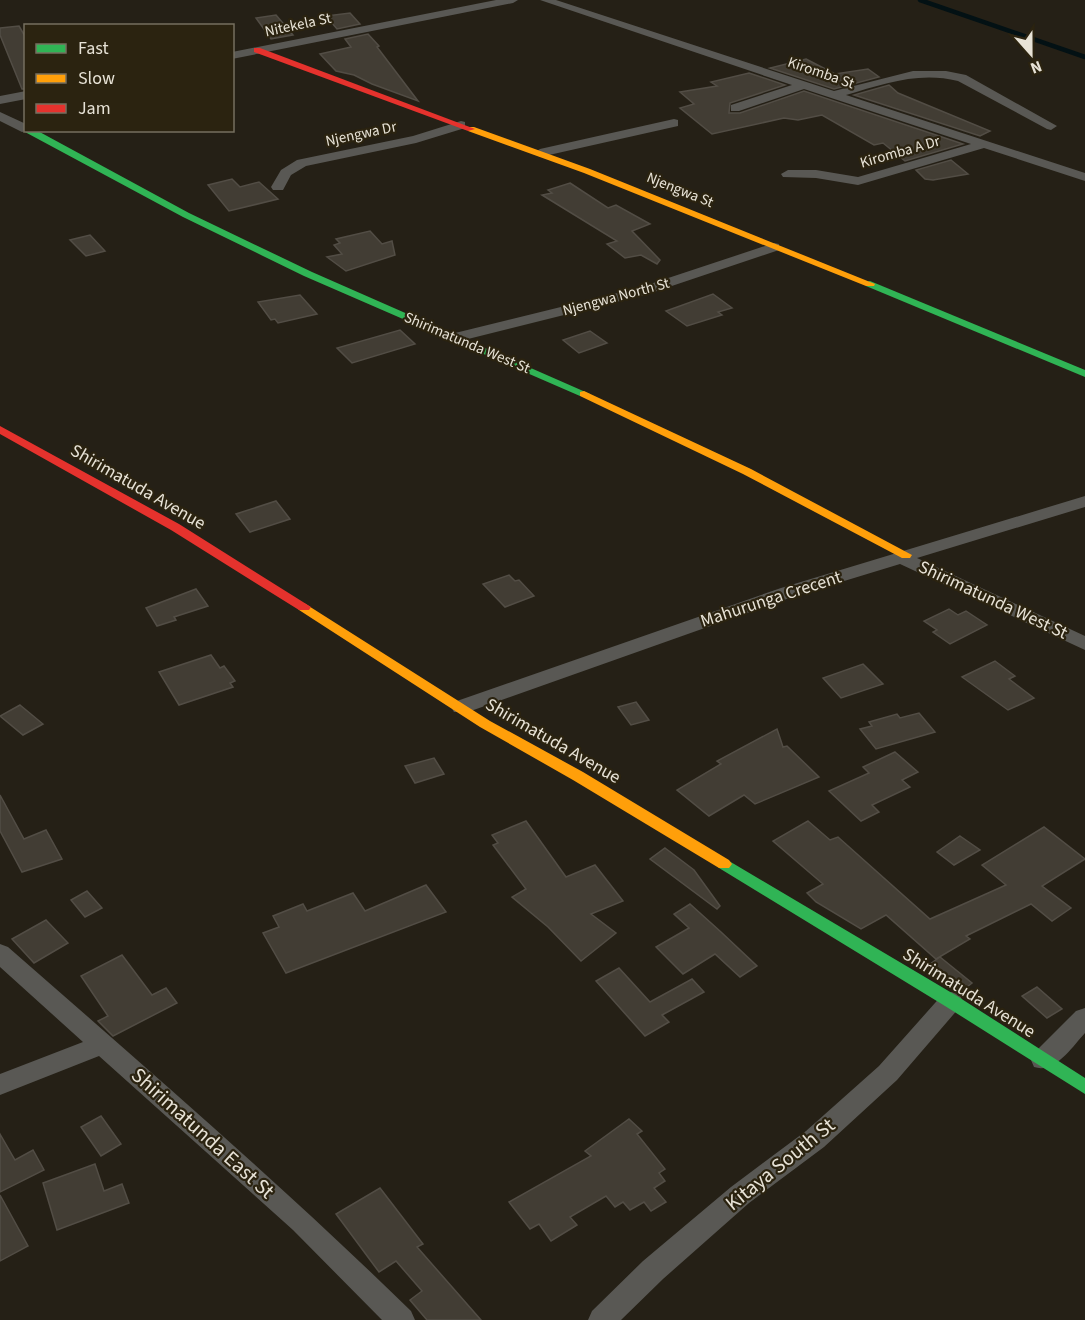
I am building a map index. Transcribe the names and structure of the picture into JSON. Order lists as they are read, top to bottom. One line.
{"streets":{"street":["Nitekela St","Kiromba St","Njengwa Dr","Kiromba A Dr","Njengwa St","Njengwa North St","Shirimatunda West St","Shirimatuda Avenue","Mahurunga Crecent","Shirimatunda East St","Kitaya South St"]},"crossings":[["Nitekela St","Njengwa St"],["Kiromba St","Kiromba A Dr"],["Njengwa Dr","Njengwa St"],["Njengwa St","Njengwa North St"],["Njengwa North St","Shirimatunda West St"],["Shirimatunda West St","Mahurunga Crecent"],["Shirimatuda Avenue","Mahurunga Crecent"],["Shirimatuda Avenue","Kitaya South St"]],"legend":["Fast","Slow","Jam"],"north":"bottom"}
